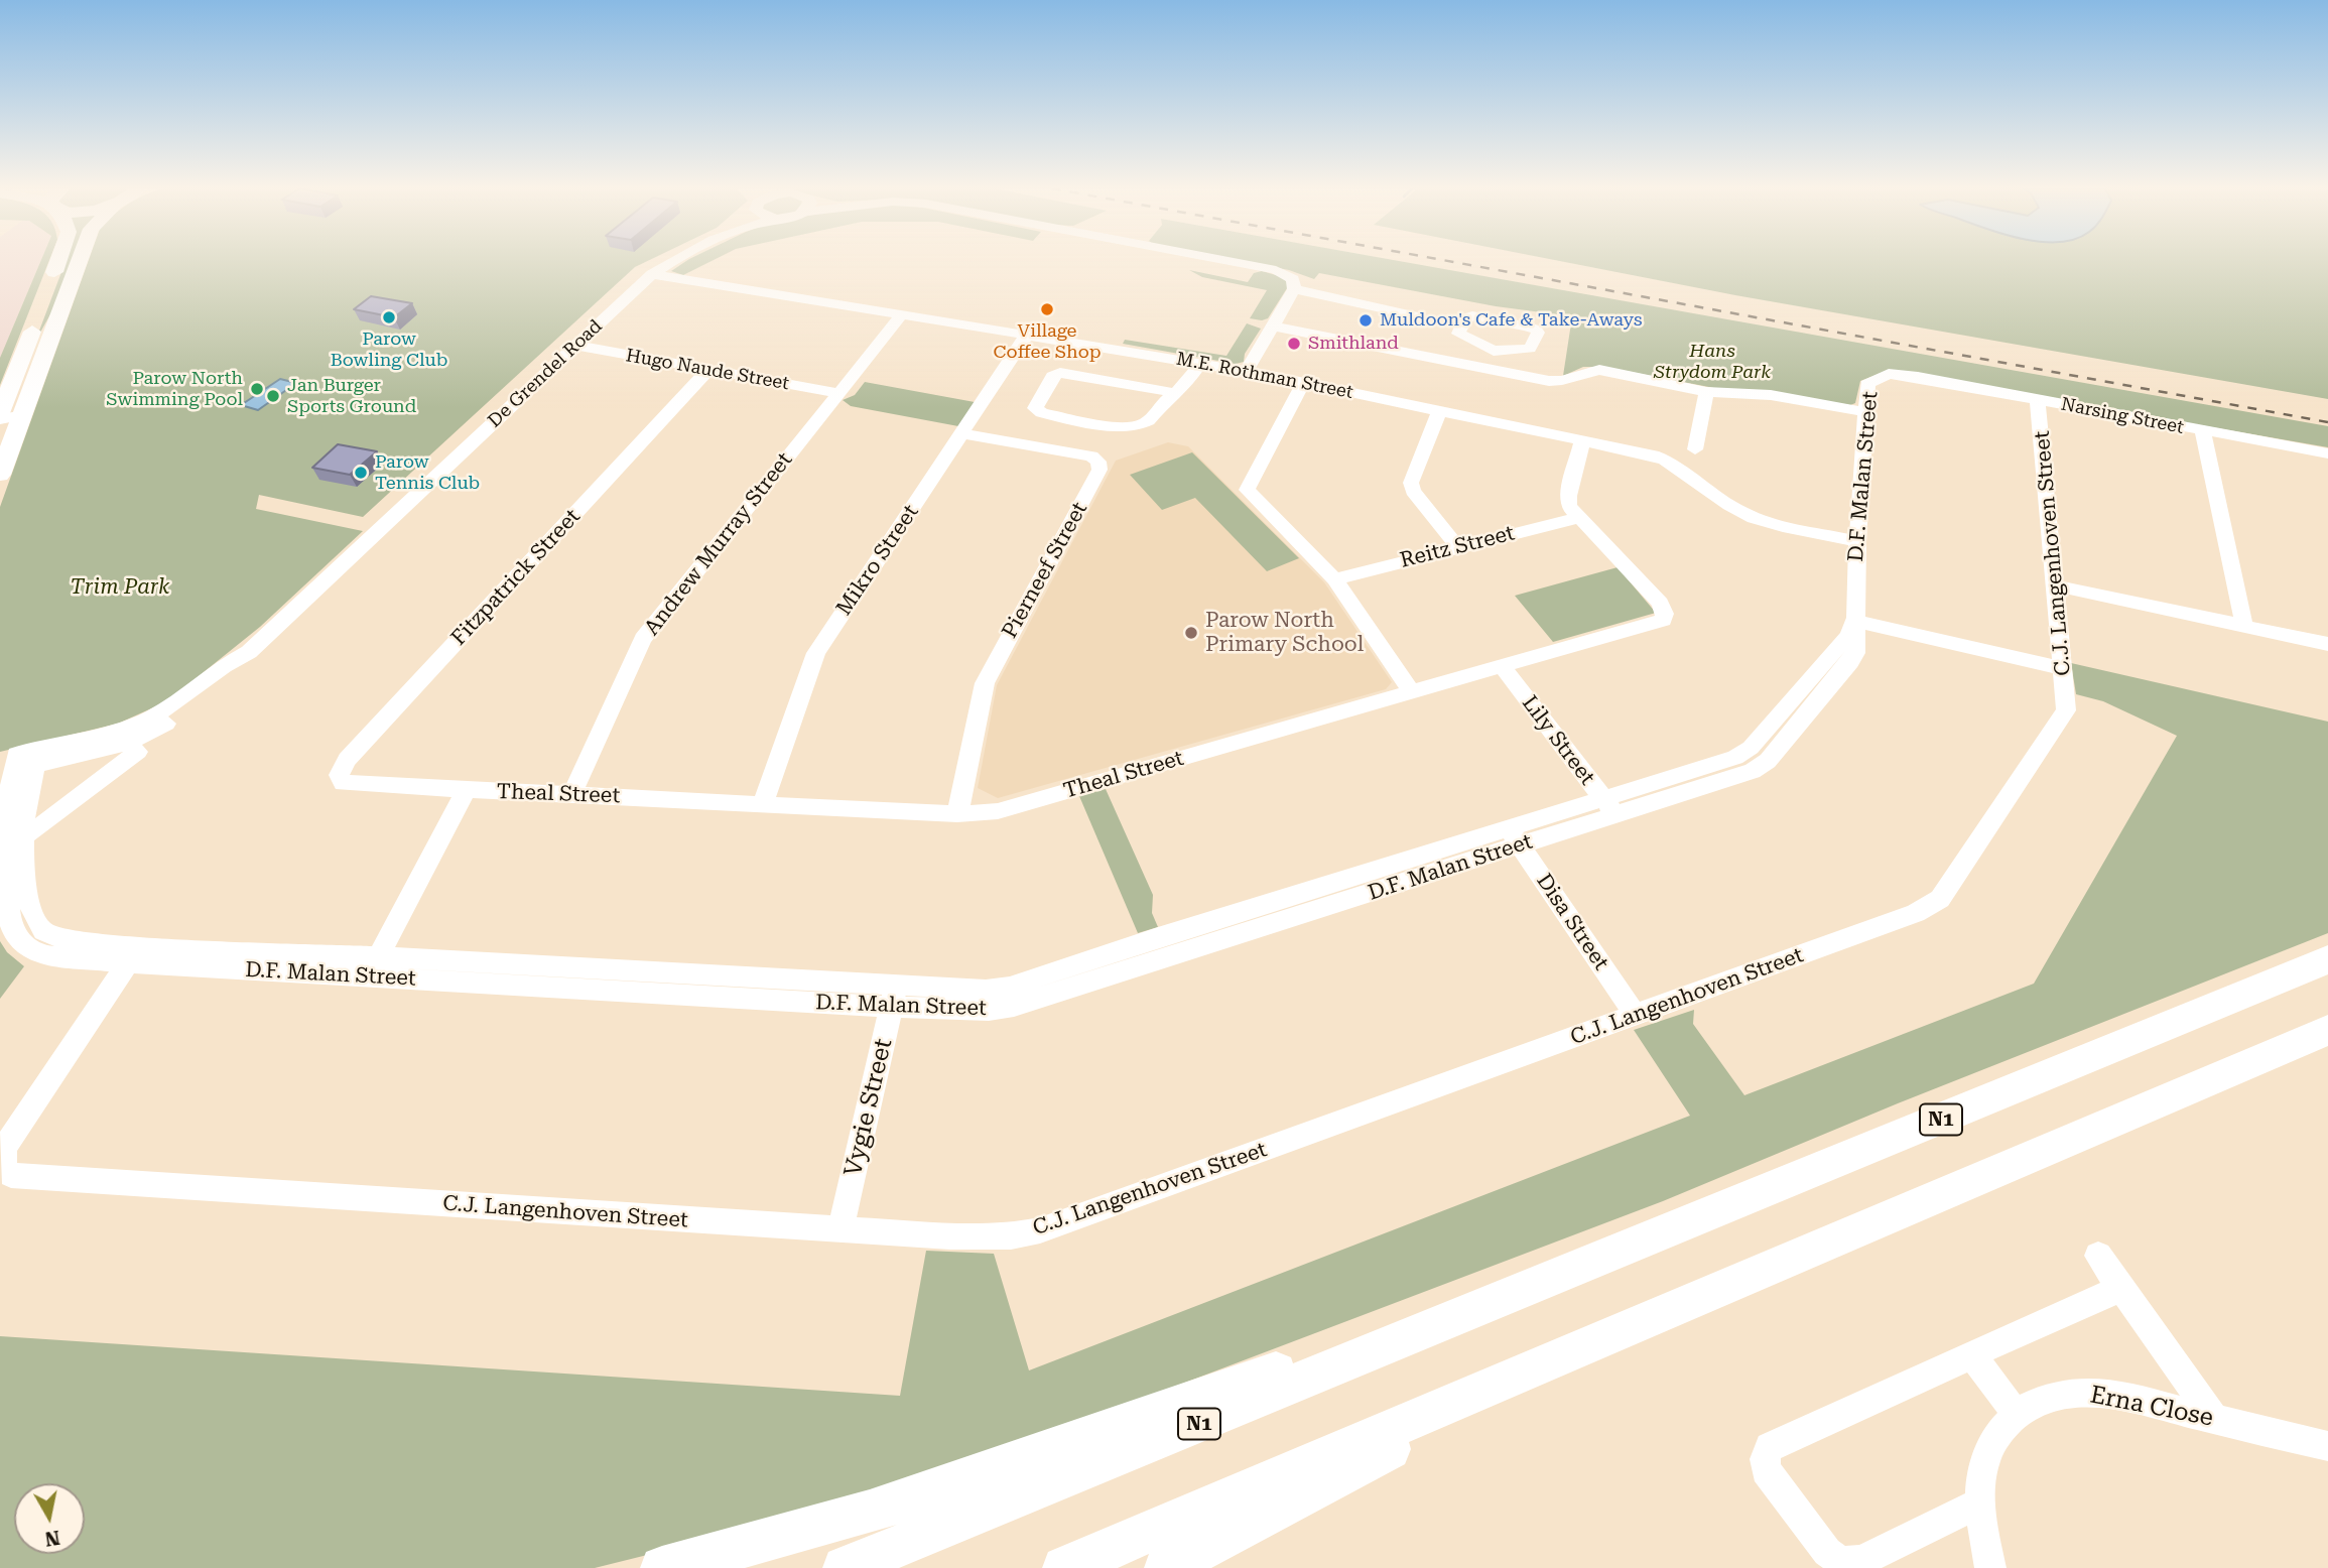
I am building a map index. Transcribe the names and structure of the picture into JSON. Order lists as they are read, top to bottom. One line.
{"streets":{"highway":["N1"],"street":["Hugo Naude Street","De Grendel Road","M.E. Rothman Street","Narsing Street","D.F. Malan Street","Andrew Murray Street","Reitz Street","C.J. Langenhoven Street","Mikro Street","Pierneef Street","Fitzpatrick Street","Lily Street","Theal Street","Disa Street","Vygie Street","Erna Close"]},"crossings":[["Hugo Naude Street","De Grendel Road"],["Hugo Naude Street","Andrew Murray Street"],["Hugo Naude Street","Fitzpatrick Street"],["De Grendel Road","M.E. Rothman Street"],["De Grendel Road","D.F. Malan Street"],["M.E. Rothman Street","D.F. Malan Street"],["M.E. Rothman Street","Andrew Murray Street"],["M.E. Rothman Street","Mikro Street"],["M.E. Rothman Street","Theal Street"],["Narsing Street","D.F. Malan Street"],["Narsing Street","C.J. Langenhoven Street"],["D.F. Malan Street","C.J. Langenhoven Street"],["D.F. Malan Street","Lily Street"],["D.F. Malan Street","Disa Street"],["D.F. Malan Street","Vygie Street"],["Andrew Murray Street","Theal Street"],["Reitz Street","Theal Street"],["C.J. Langenhoven Street","Disa Street"],["C.J. Langenhoven Street","Vygie Street"],["Mikro Street","Pierneef Street"],["Mikro Street","Theal Street"],["Pierneef Street","Theal Street"],["Fitzpatrick Street","Theal Street"],["Lily Street","Theal Street"]],"parks":["Hans Strydom Park","Trim Park"],"places":["Village Coffee Shop","Parow Bowling Club","Muldoon's Cafe & Take-Aways","Smithland","Parow North Swimming Pool","Jan Burger Sports Ground","Parow Tennis Club","Parow North Primary School"],"north":"bottom"}
